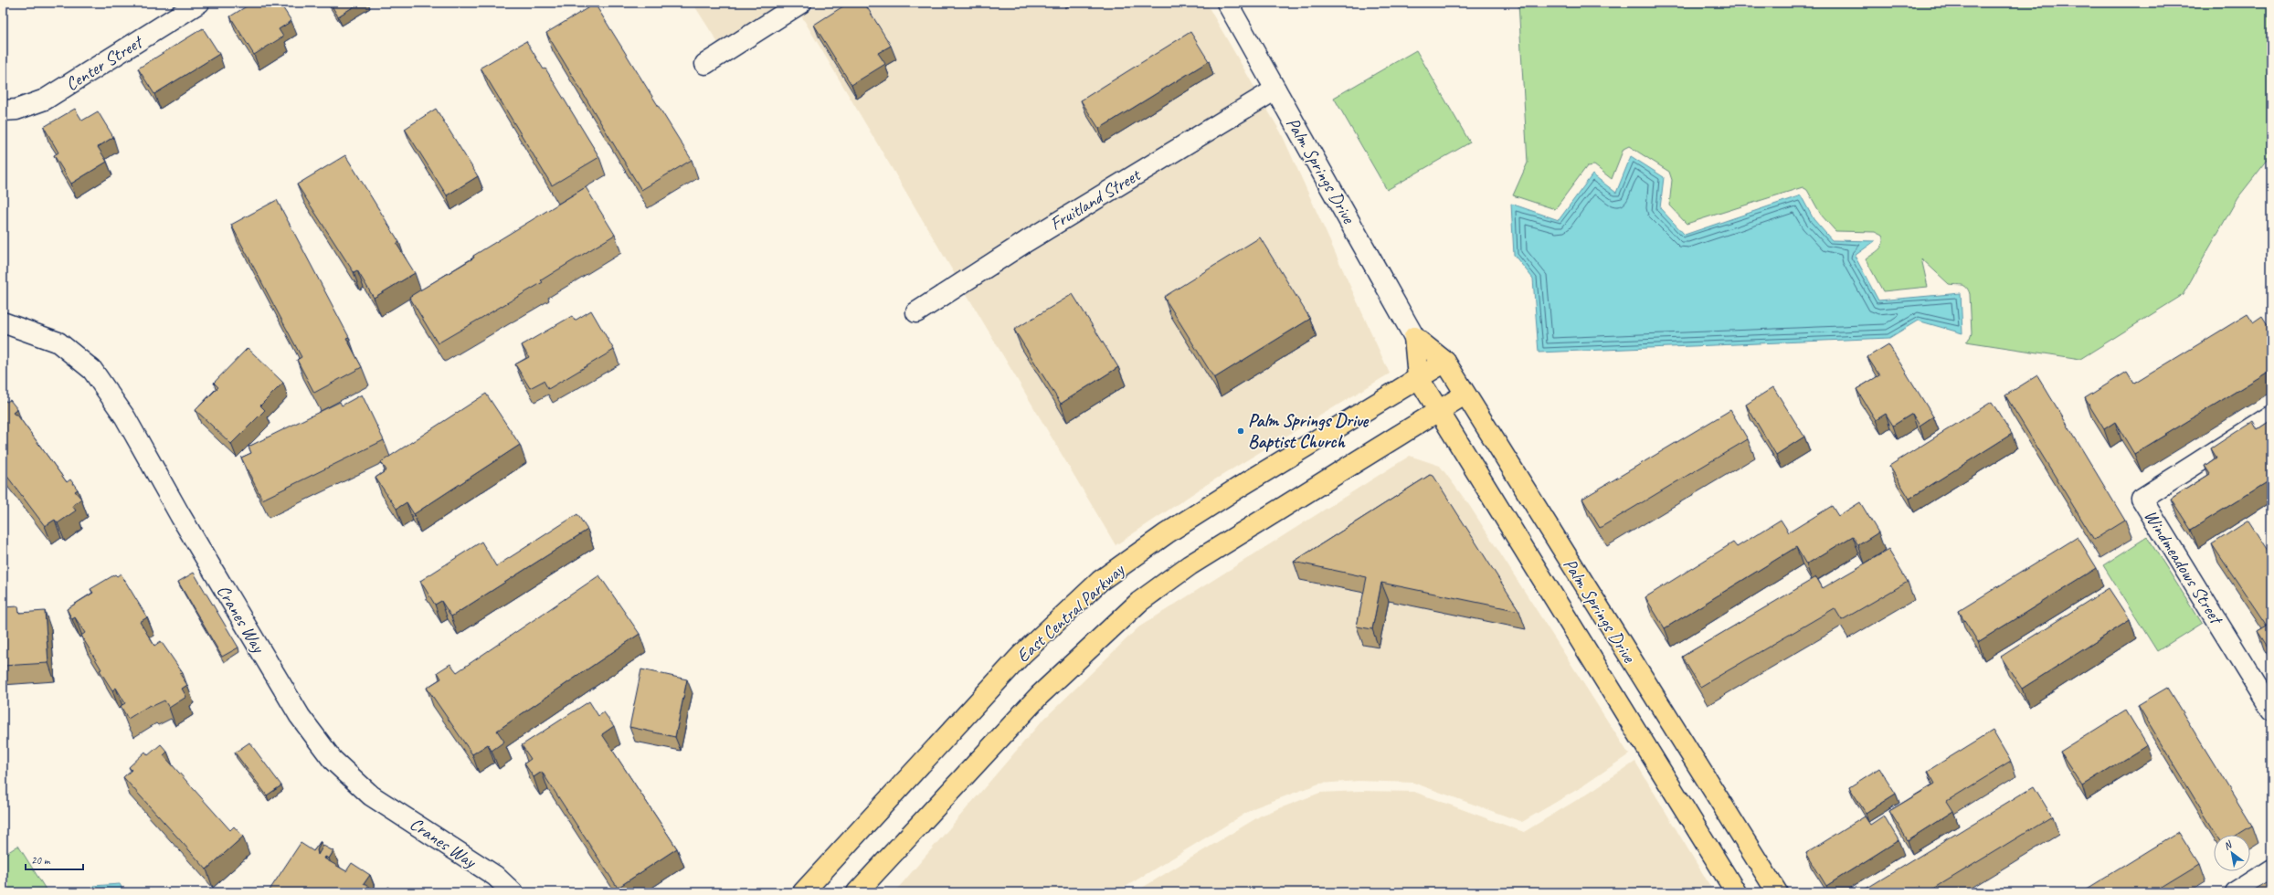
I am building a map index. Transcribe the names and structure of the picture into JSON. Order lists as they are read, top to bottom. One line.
{"streets":{"main road":["Palm Springs Drive","East Central Parkway"],"street":["Center Street","Fruitland Street","Windmeadows Street","Cranes Way"]},"crossings":[["Palm Springs Drive","Fruitland Street"],["Palm Springs Drive","East Central Parkway"]],"places":["Palm Springs Drive Baptist Church"],"scale_bar":"20 m","north":"top left"}
